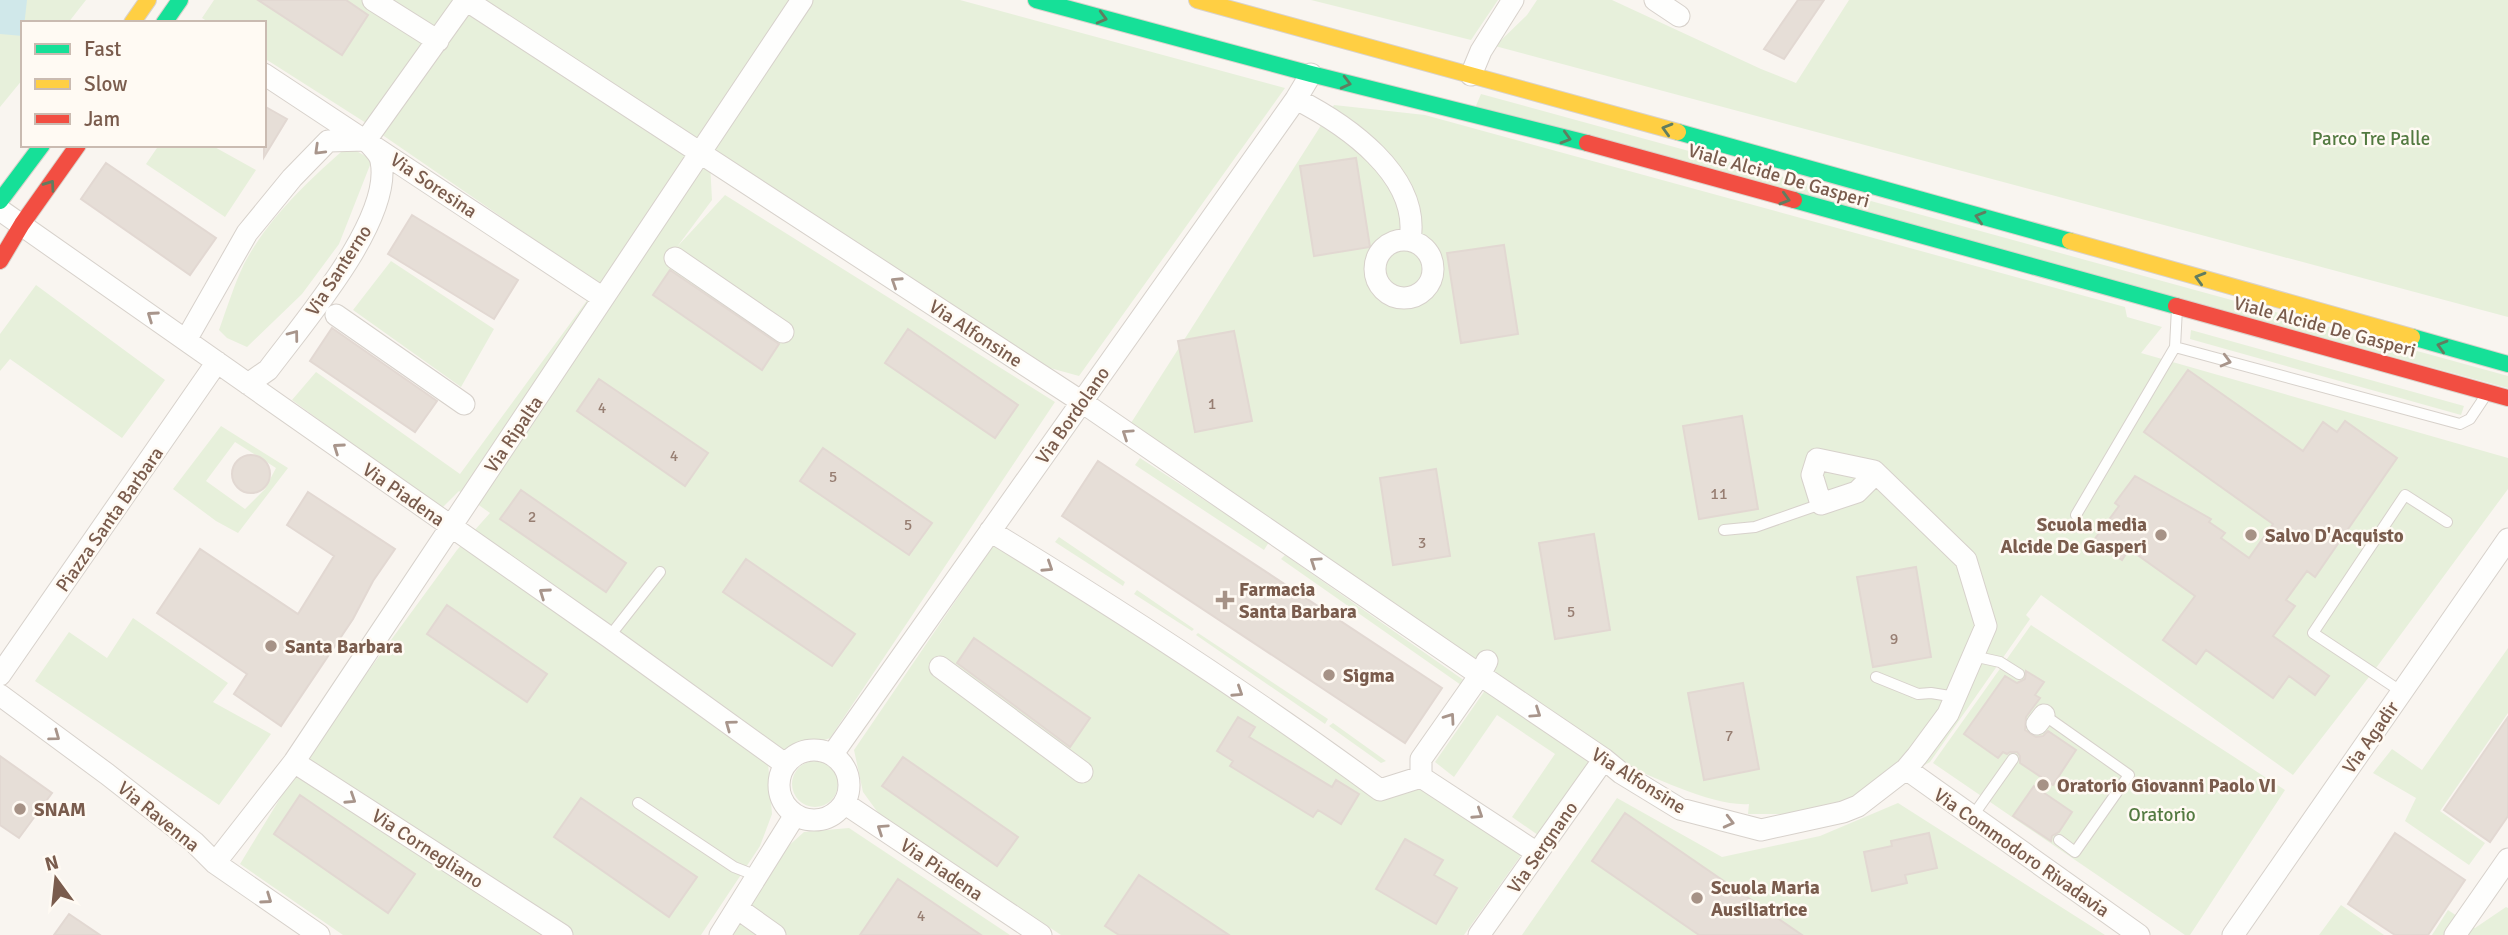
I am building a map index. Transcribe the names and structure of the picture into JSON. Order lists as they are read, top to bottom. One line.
{"streets":{"street":["Viale Alcide De Gasperi","Via Soresina","Via Santerno","Via Alfonsine","Via Bordolano","Via Ripalta","Via Piadena","Piazza Santa Barbara","Via Agadir","Via Ravenna","Via Sergnano","Via Cornegliano","Via Commodoro Rivadavia"]},"crossings":[["Viale Alcide De Gasperi","Via Bordolano"],["Via Soresina","Via Santerno"],["Via Soresina","Via Ripalta"],["Via Santerno","Via Piadena"],["Via Alfonsine","Via Bordolano"],["Via Alfonsine","Via Ripalta"],["Via Alfonsine","Via Sergnano"],["Via Alfonsine","Via Commodoro Rivadavia"],["Via Bordolano","Via Piadena"],["Via Ripalta","Via Piadena"],["Via Ripalta","Via Ravenna"],["Via Ripalta","Via Cornegliano"],["Via Piadena","Piazza Santa Barbara"]],"one_way":["Via Santerno","Via Ravenna","Via Cornegliano"],"parks":["Parco Tre Palle","Oratorio"],"places":{"other":["Scuola media Alcide De Gasperi","Salvo D'Acquisto","Santa Barbara","Sigma","Oratorio Giovanni Paolo VI","SNAM","Scuola Maria Ausiliatrice"],"health":["Farmacia Santa Barbara"]},"house_numbers":["1","4","4","5","11","2","5","3","5","9","7","4"],"legend":["Fast","Slow","Jam"],"north":"top"}
